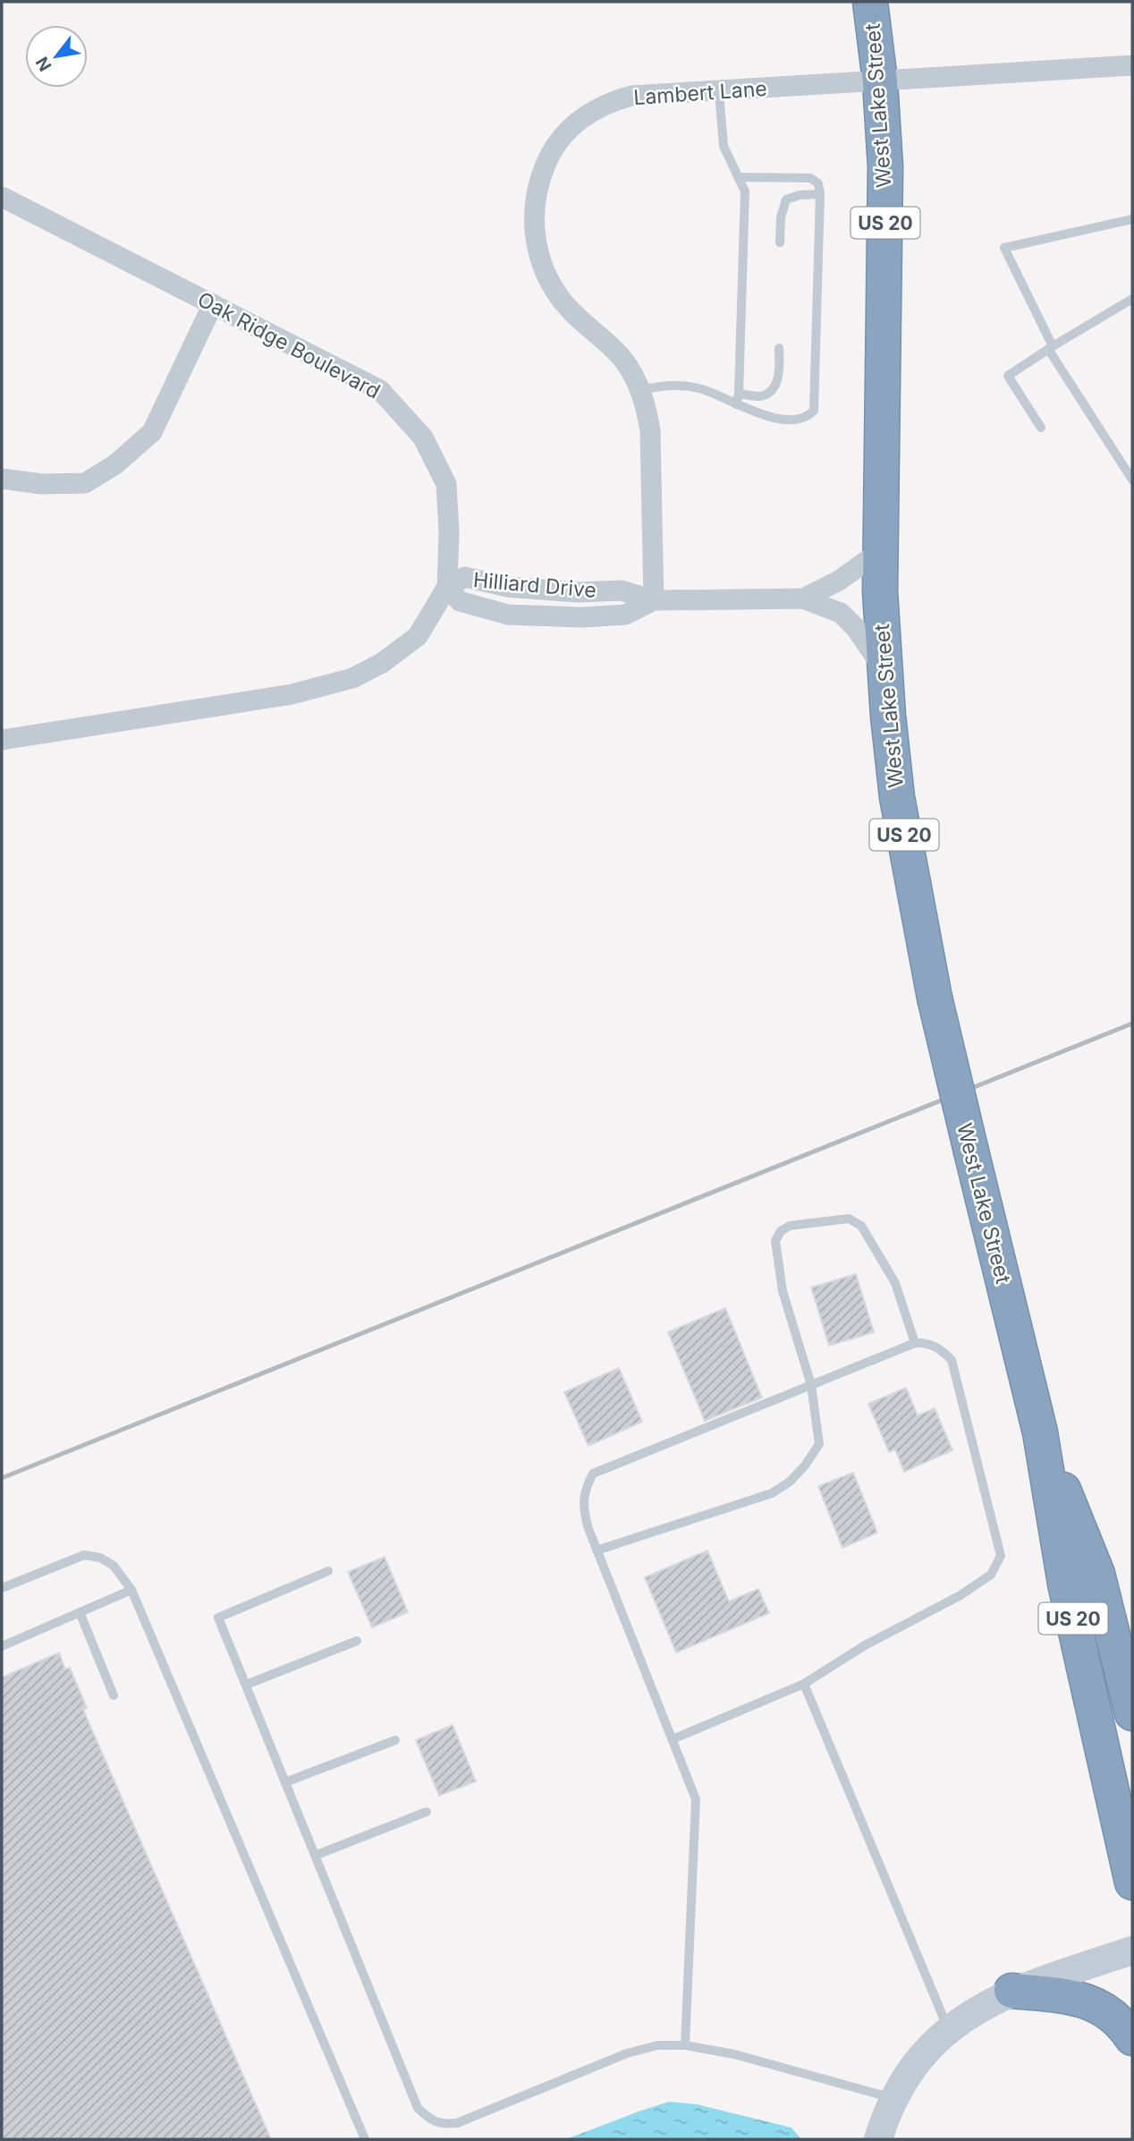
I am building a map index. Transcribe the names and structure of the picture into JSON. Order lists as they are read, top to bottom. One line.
{"streets":{"highway":["West Lake Street","US 20"],"street":["Lambert Lane","Oak Ridge Boulevard","Hilliard Drive"]},"crossings":[["Lambert Lane","West Lake Street"],["Lambert Lane","Hilliard Drive"],["West Lake Street","Hilliard Drive"],["Oak Ridge Boulevard","Hilliard Drive"]],"north":"bottom left"}
